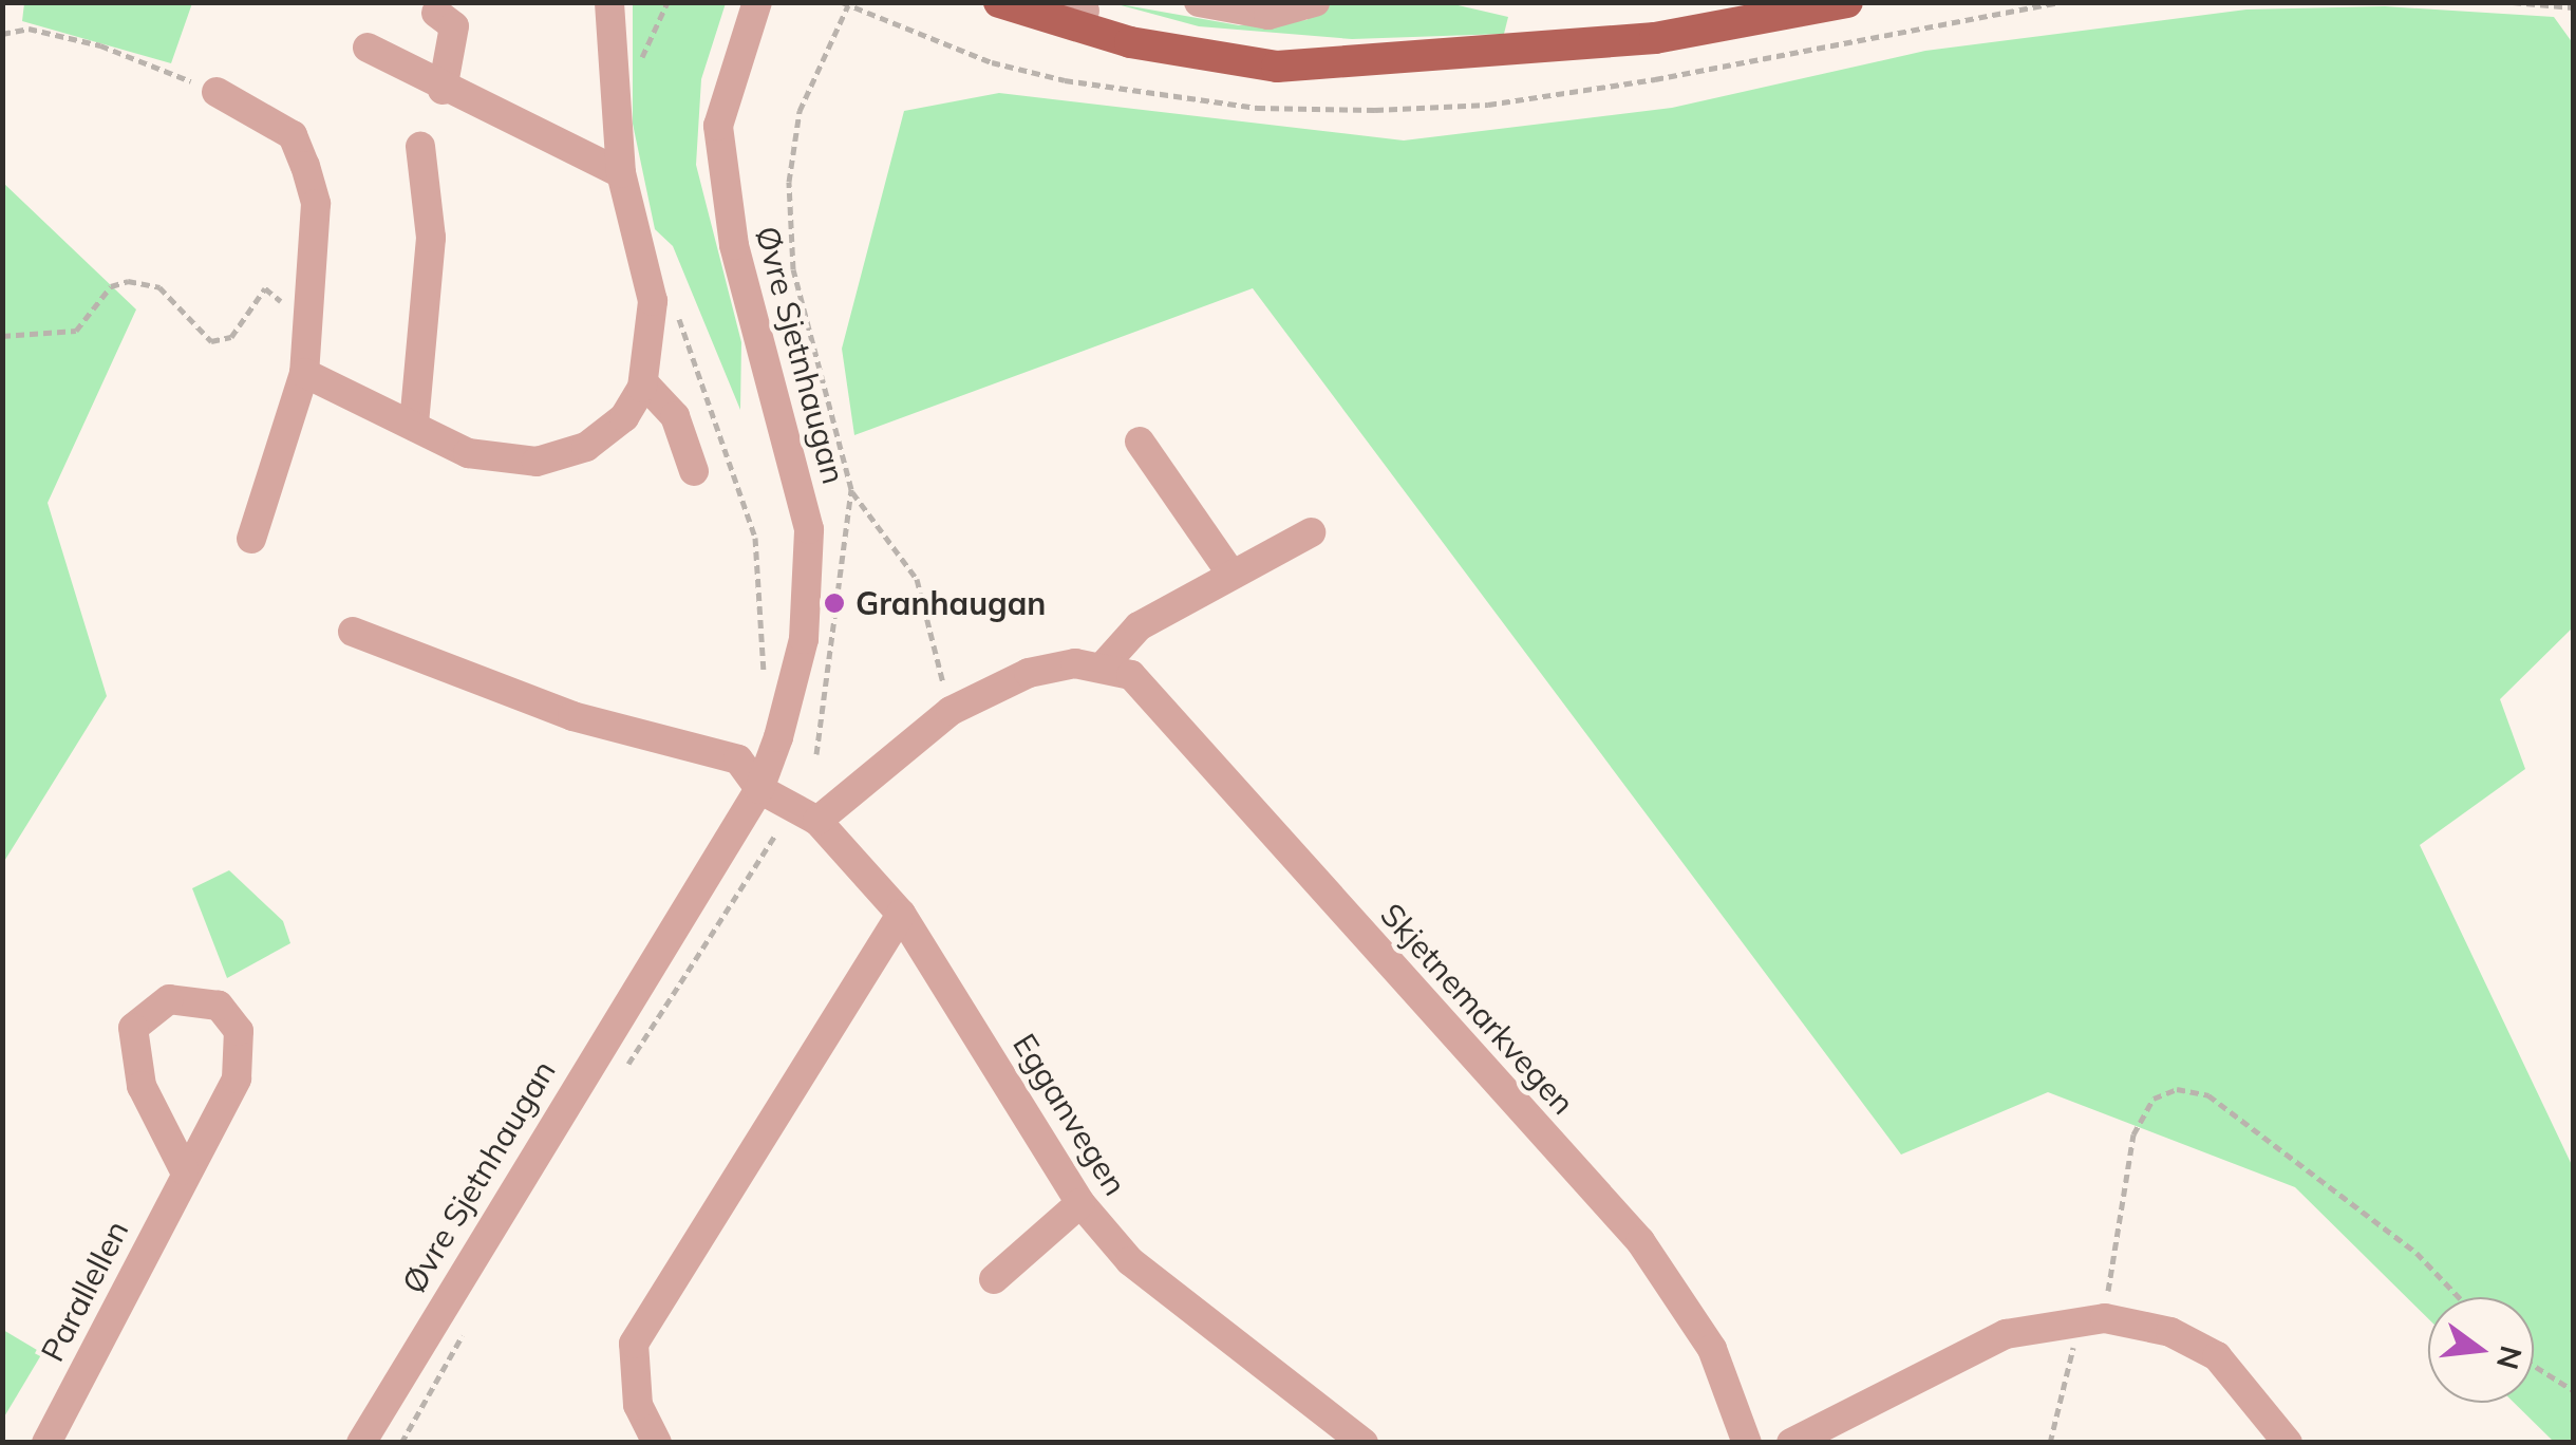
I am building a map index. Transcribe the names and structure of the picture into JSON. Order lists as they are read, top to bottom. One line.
{"streets":{"street":["Øvre Sjetnhaugan","Skjetnemarkvegen","Egganvegen","Parallellen"]},"crossings":[["Øvre Sjetnhaugan","Egganvegen"],["Skjetnemarkvegen","Egganvegen"]],"places":["Granhaugan"],"north":"right"}
